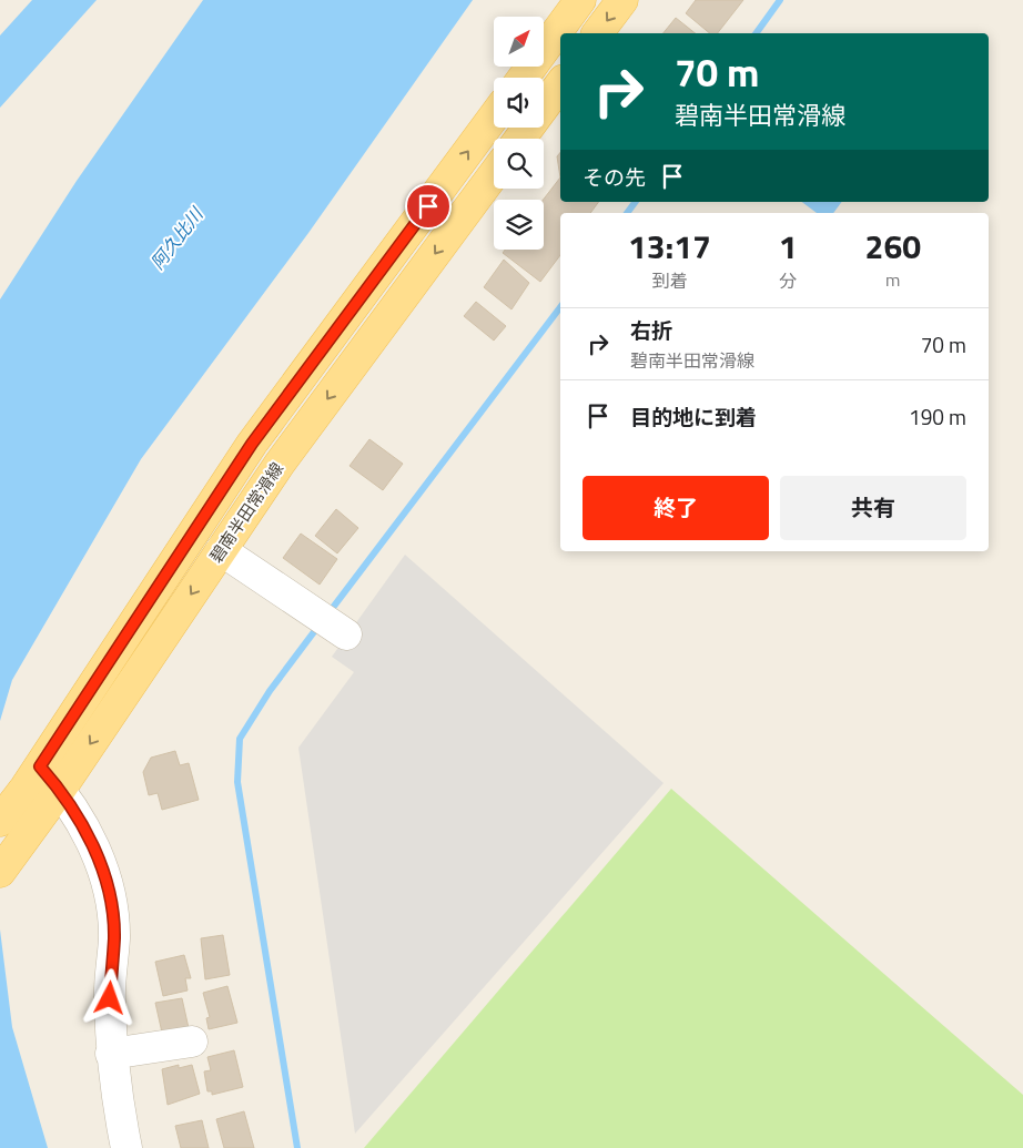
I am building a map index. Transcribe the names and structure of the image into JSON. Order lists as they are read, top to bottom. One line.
{"streets":{"main road":["碧南半田常滑線"]},"water":["阿久比川"],"north":"top right","page":{"turn":["70 m","碧南半田常滑線"],"then":"その先","eta":["13:17","到着","1","分","260","m"],"list":[{"name":"右折","note":"碧南半田常滑線","value":"70 m"},{"name":"目的地に到着","value":"190 m"}],"buttons":["終了","共有"]}}
